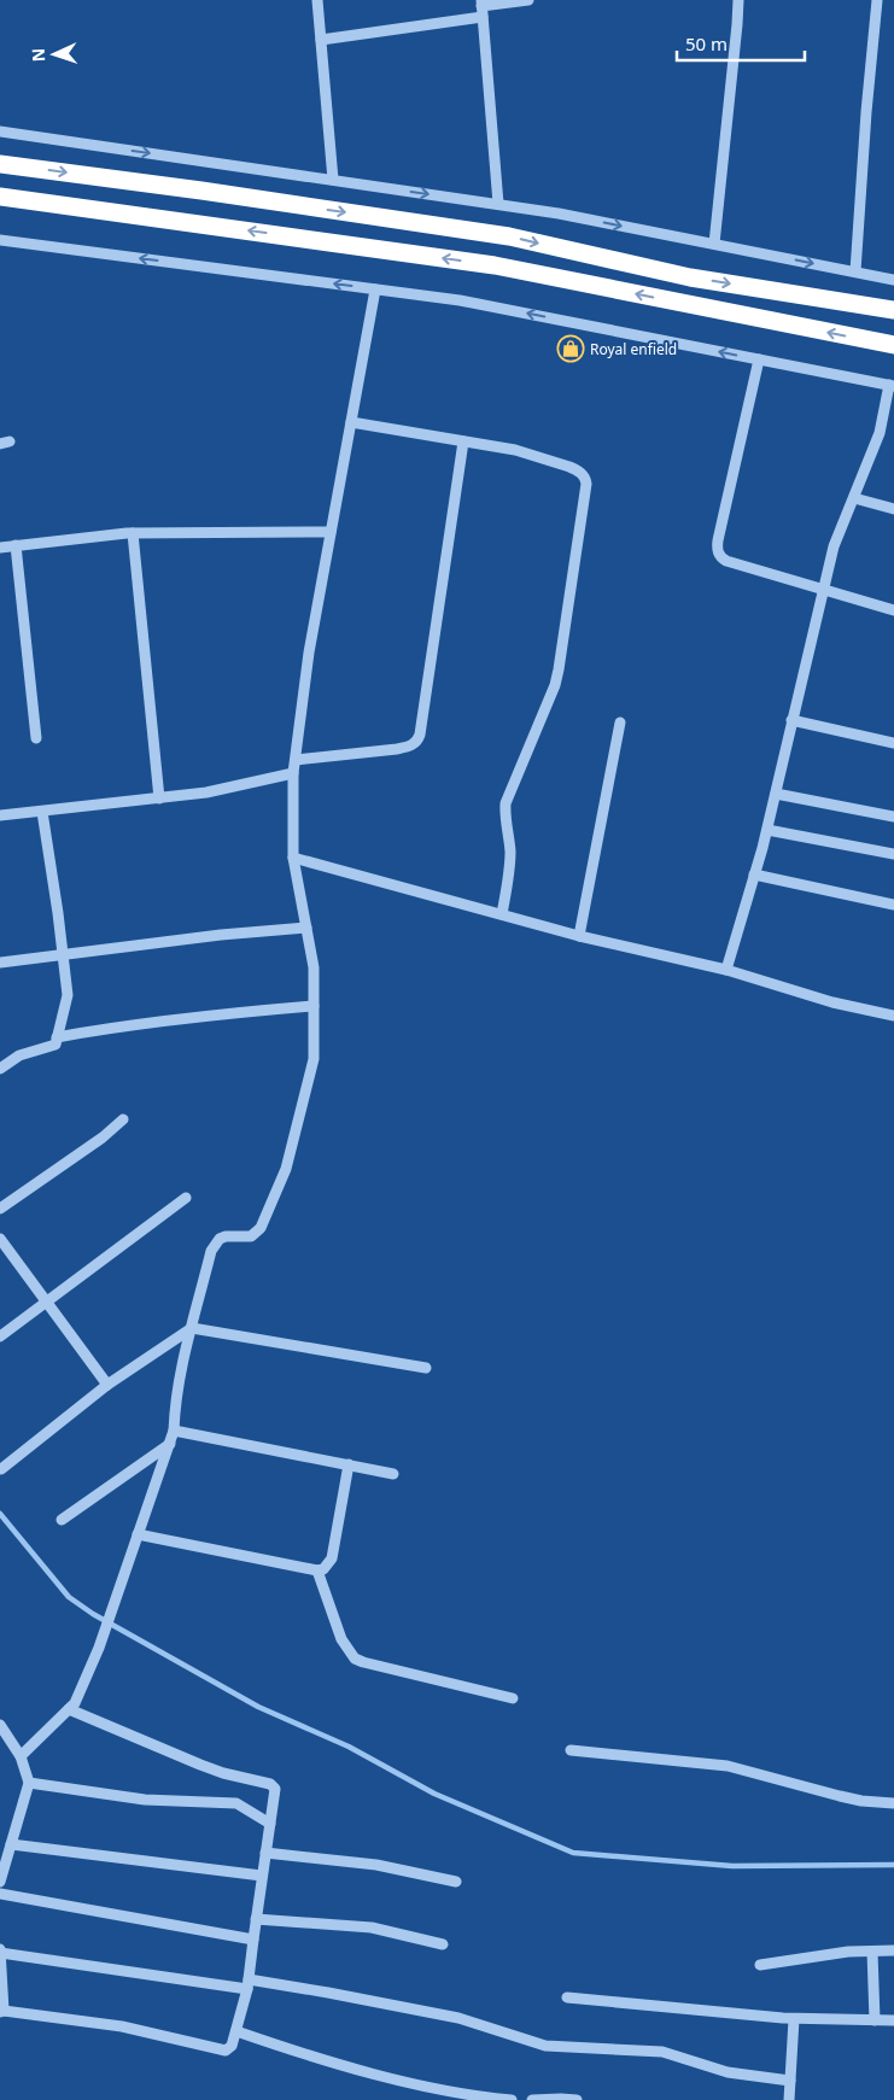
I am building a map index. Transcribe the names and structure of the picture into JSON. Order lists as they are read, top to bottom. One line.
{"places":{"shop":["Royal enfield"]},"scale_bar":"50 m","north":"left"}
